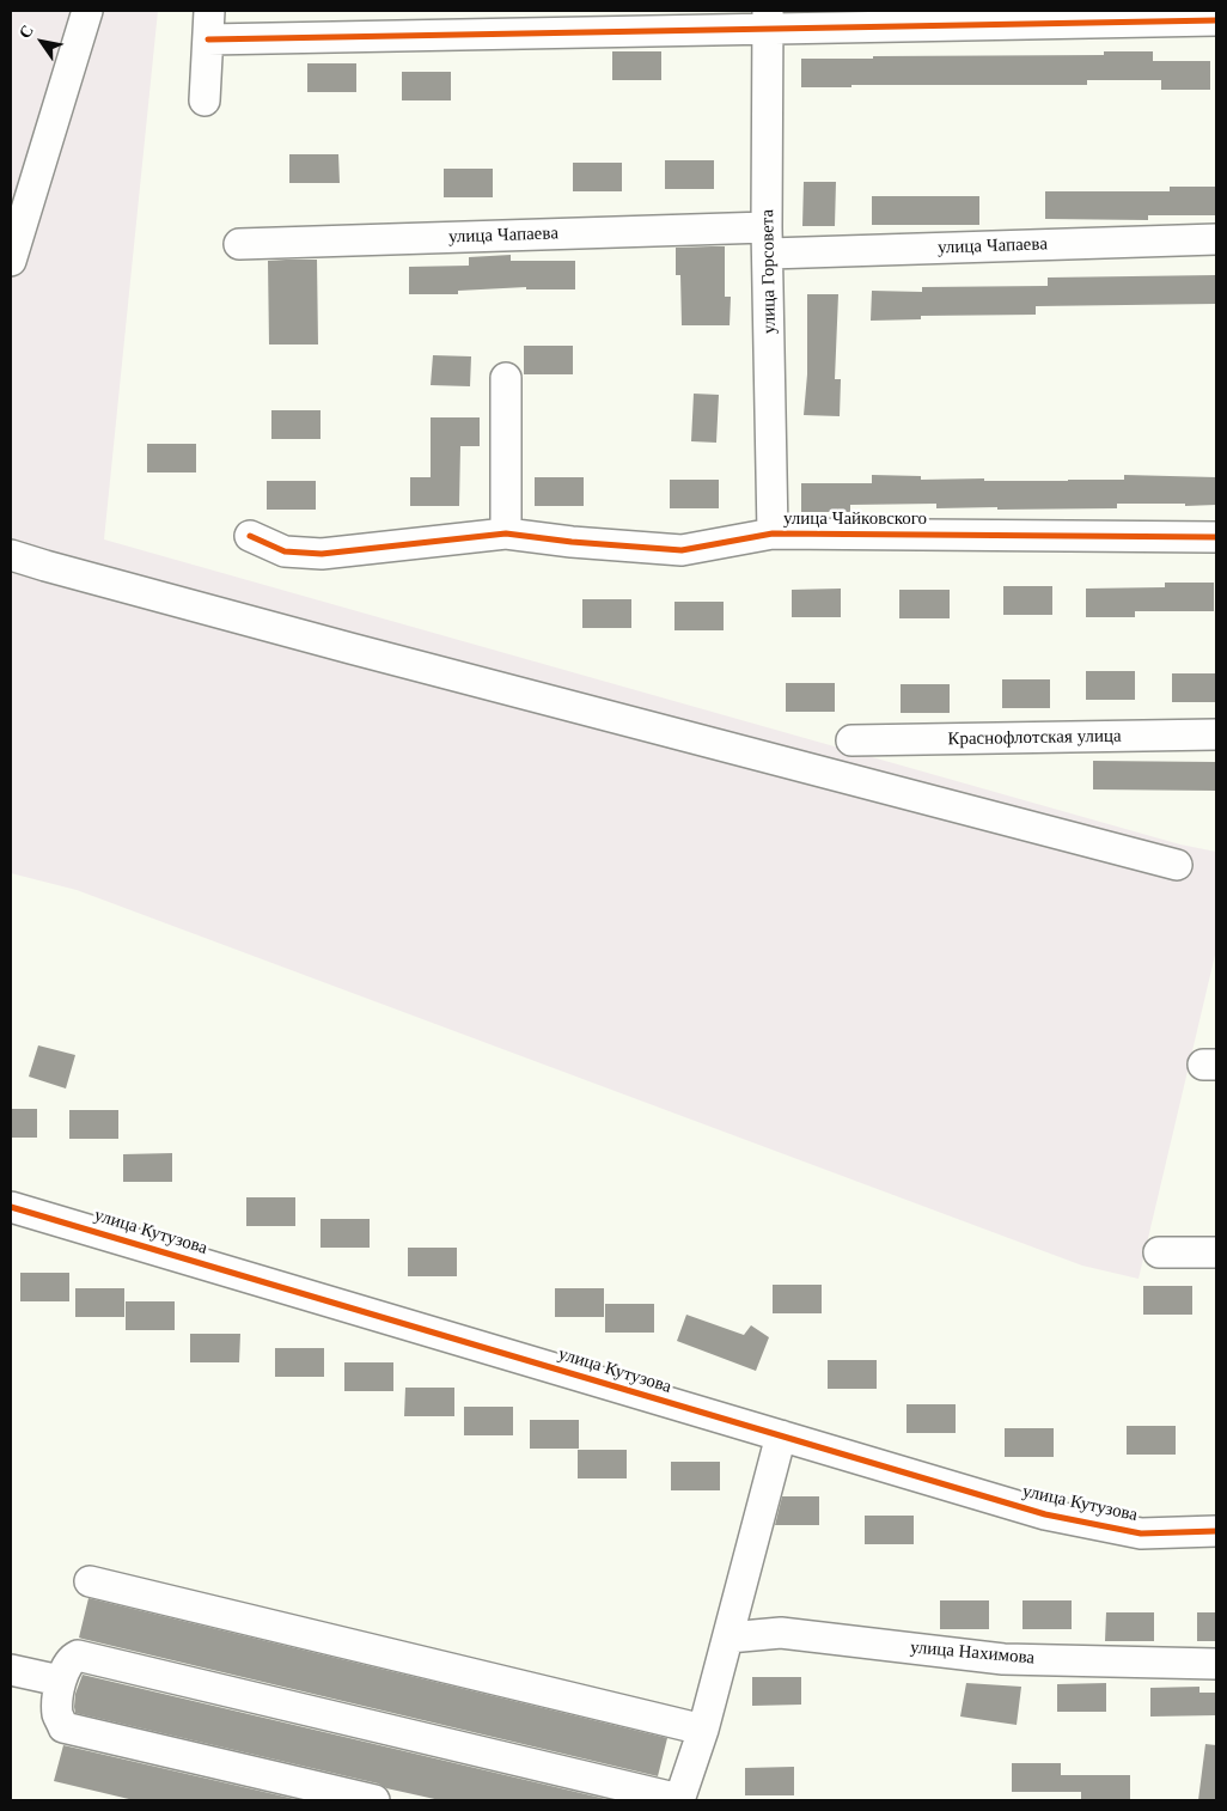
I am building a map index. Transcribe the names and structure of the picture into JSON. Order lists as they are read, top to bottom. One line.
{"streets":{"street":["улица Чапаева","улица Горсовета","улица Чайковского","Краснофлотская улица","улица Кутузова","улица Нахимова"]},"crossings":[["улица Чапаева","улица Горсовета"],["улица Горсовета","улица Чайковского"]],"north":"top left"}
